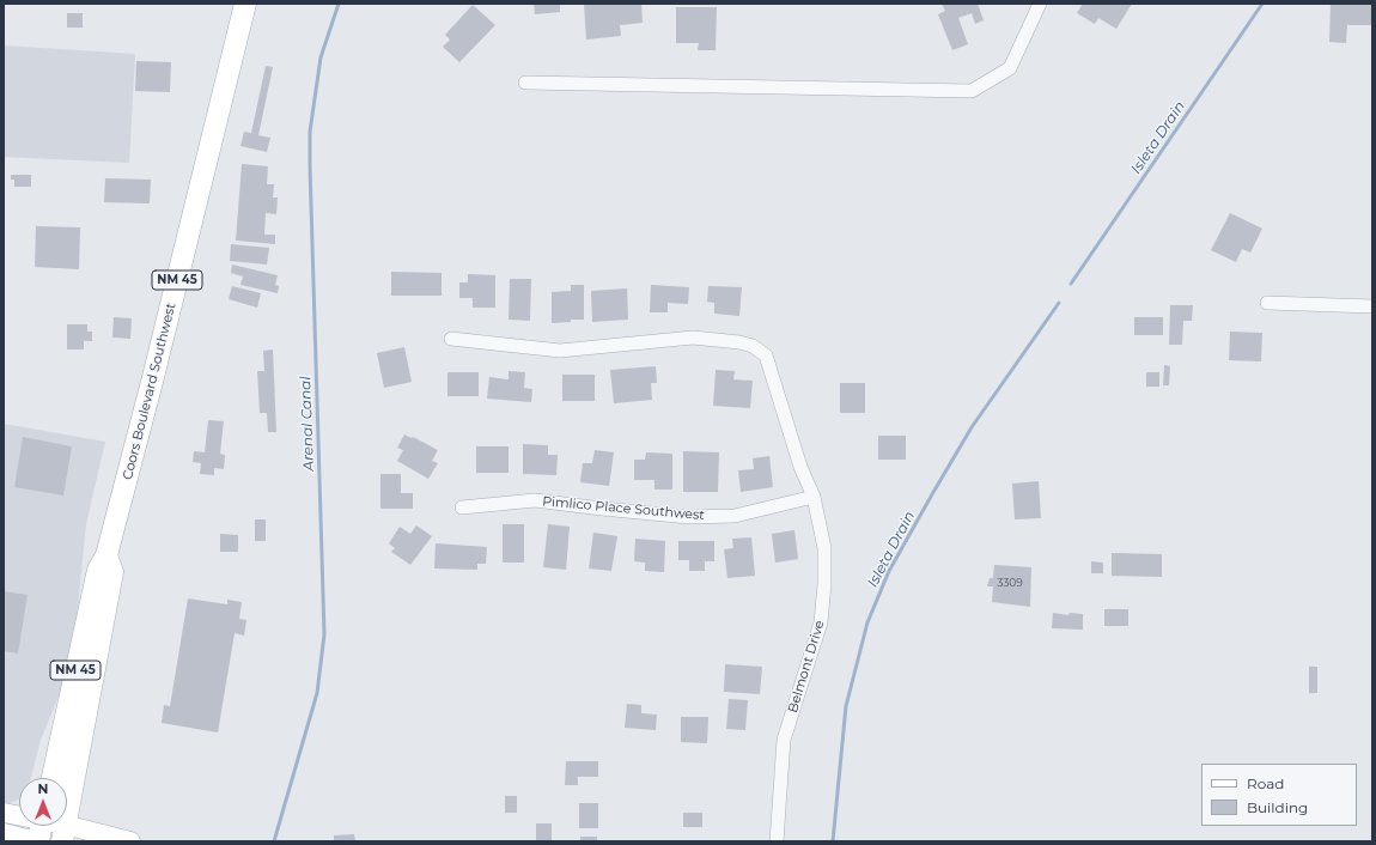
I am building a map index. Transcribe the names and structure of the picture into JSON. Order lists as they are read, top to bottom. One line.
{"streets":{"main road":["NM 45","Coors Boulevard Southwest"],"street":["Pimlico Place Southwest","Belmont Drive"]},"crossings":[["Pimlico Place Southwest","Belmont Drive"]],"water":["Isleta Drain","Arenal Canal"],"house_numbers":["3309"],"legend":["Road","Building"],"north":"top"}
